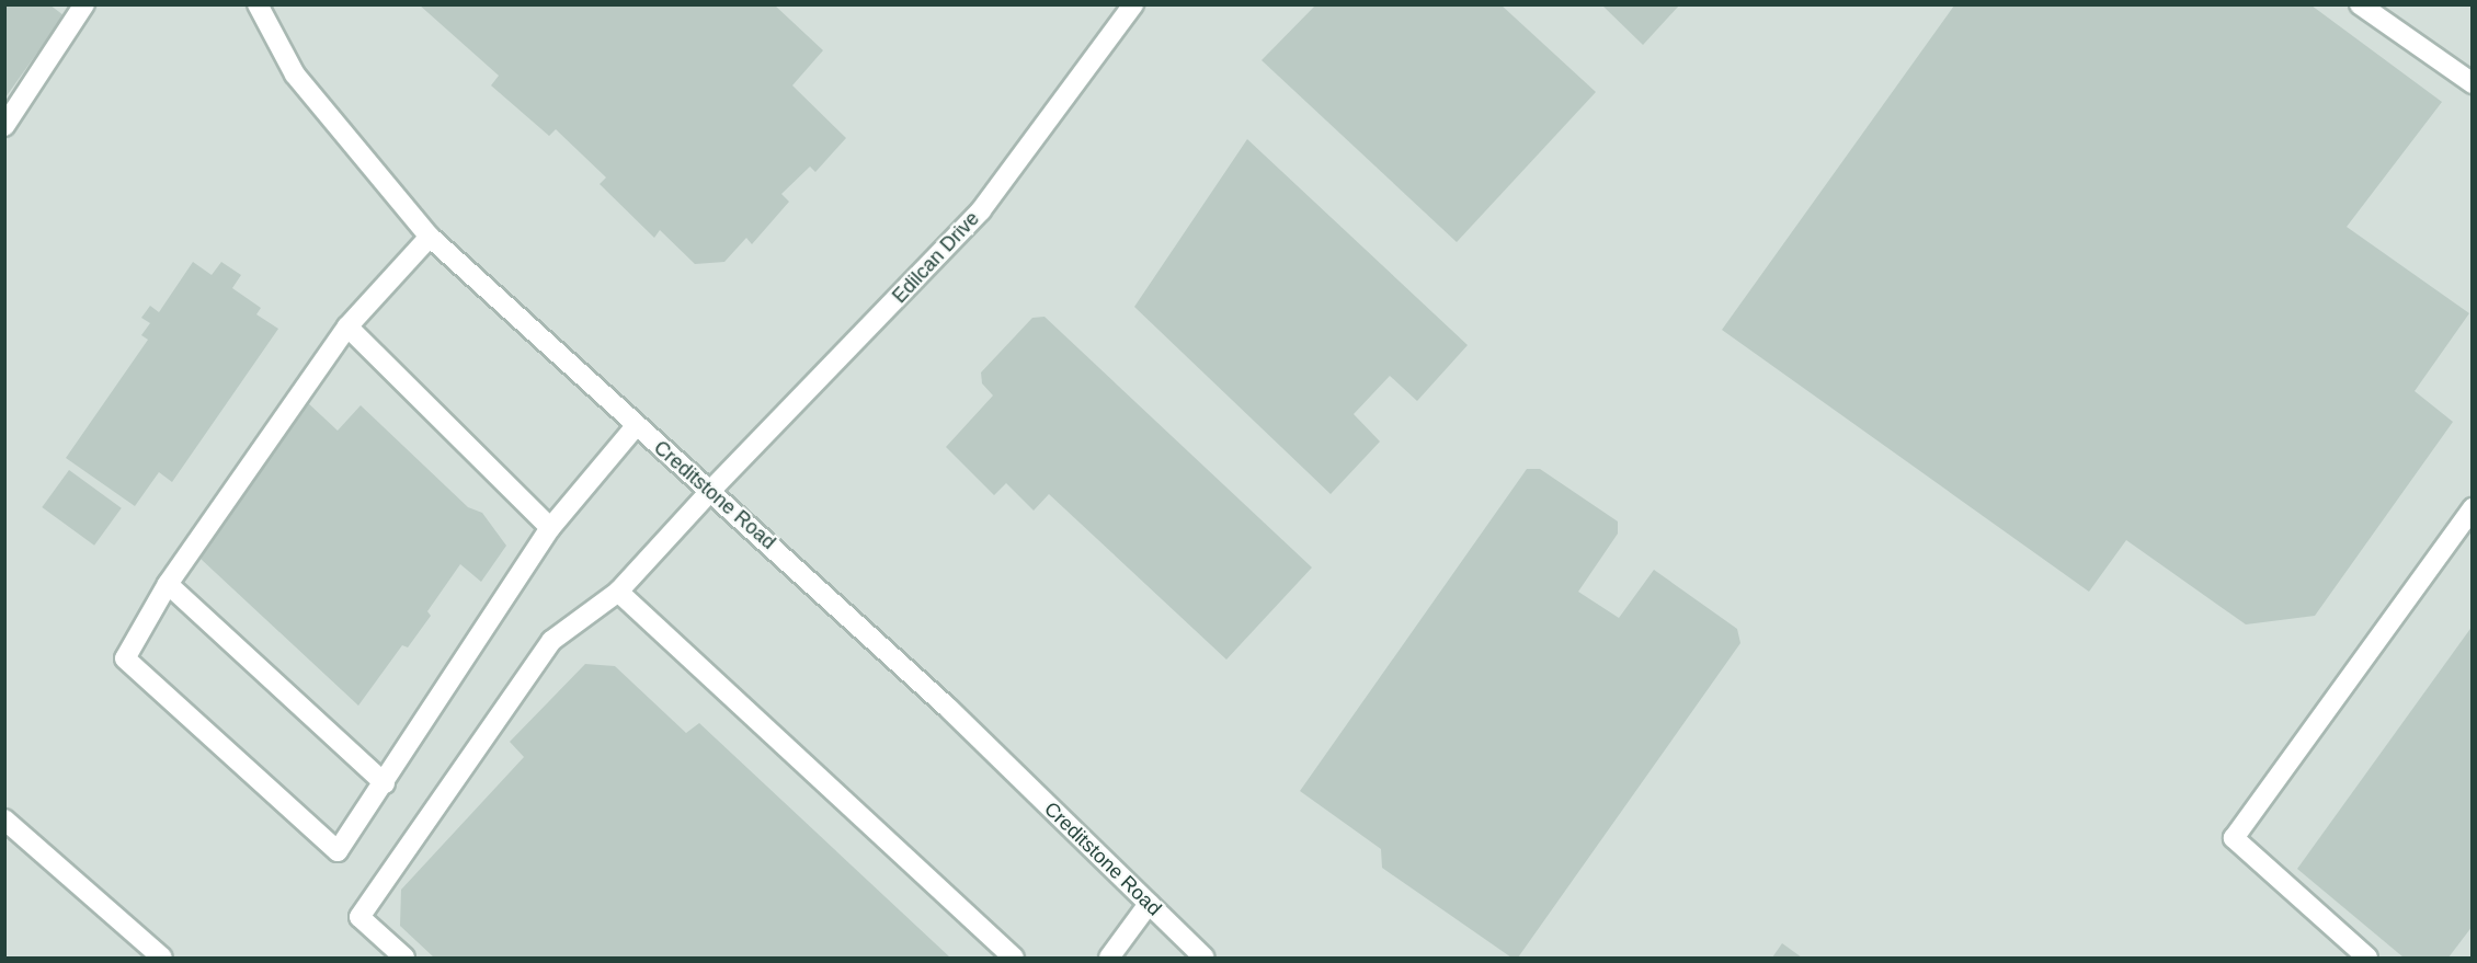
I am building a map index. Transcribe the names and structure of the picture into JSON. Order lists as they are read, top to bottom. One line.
{"streets":{"street":["Edilcan Drive","Creditstone Road"]},"crossings":[["Edilcan Drive","Creditstone Road"]]}
